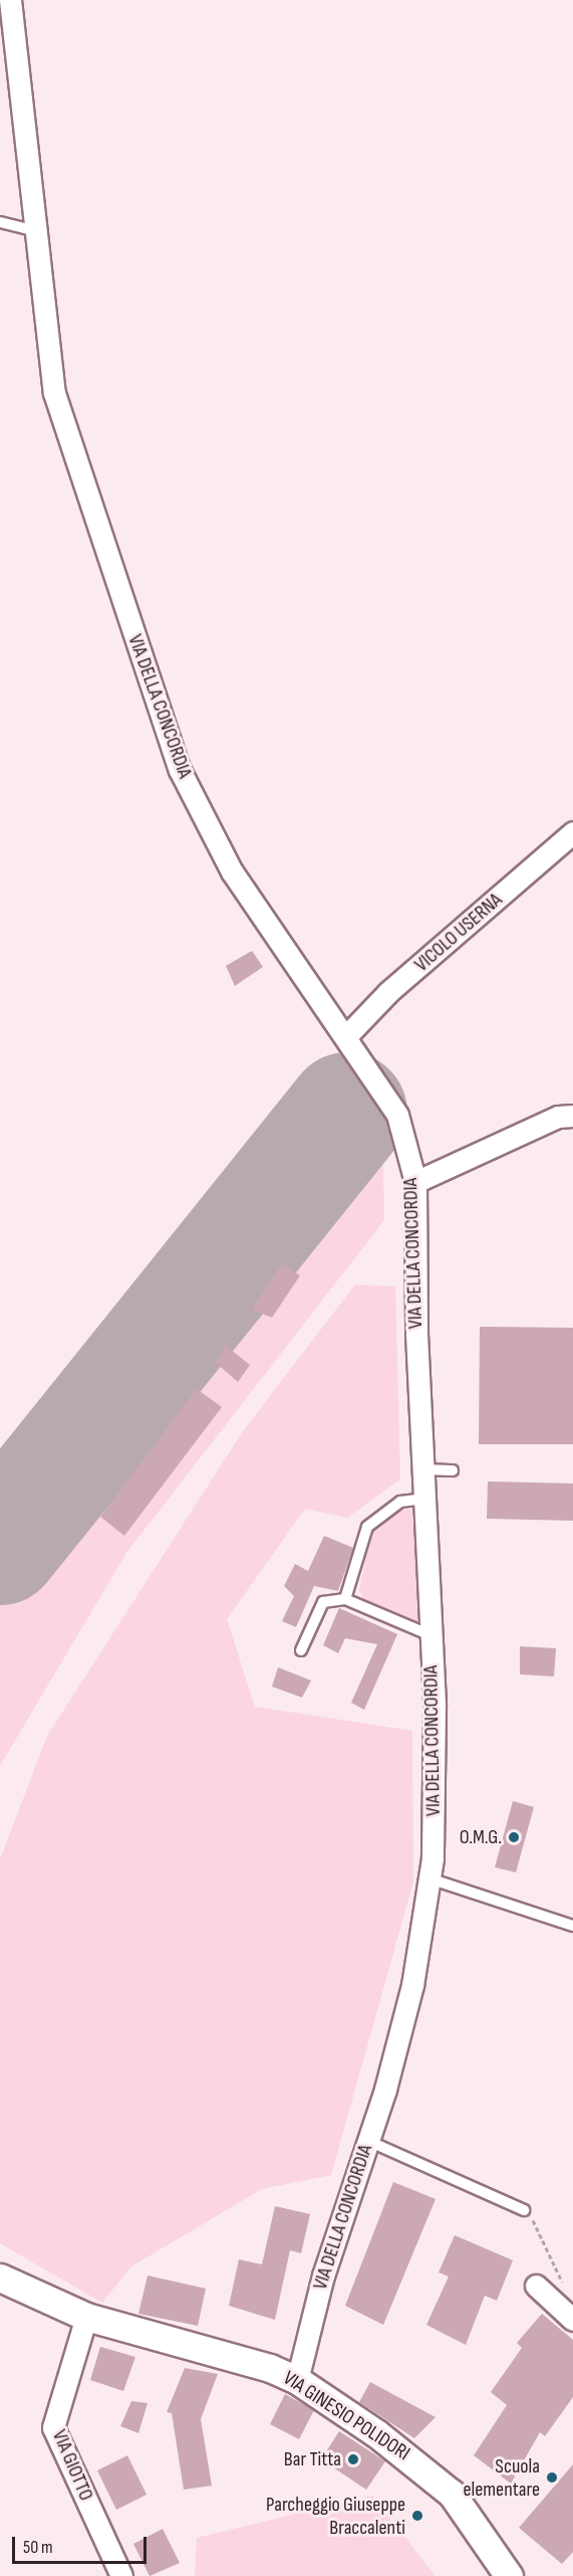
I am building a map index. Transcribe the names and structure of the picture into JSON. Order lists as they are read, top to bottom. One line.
{"streets":{"street":["VIA DELLA CONCORDIA","VICOLO USERNA","VIA GINESIO POLIDORI","VIA GIOTTO"]},"crossings":[["VIA DELLA CONCORDIA","VICOLO USERNA"],["VIA DELLA CONCORDIA","VIA GINESIO POLIDORI"],["VIA GINESIO POLIDORI","VIA GIOTTO"]],"places":["O.M.G.","Bar Titta","Scuola elementare","Parcheggio Giuseppe Braccalenti"],"scale_bar":"50 m"}
